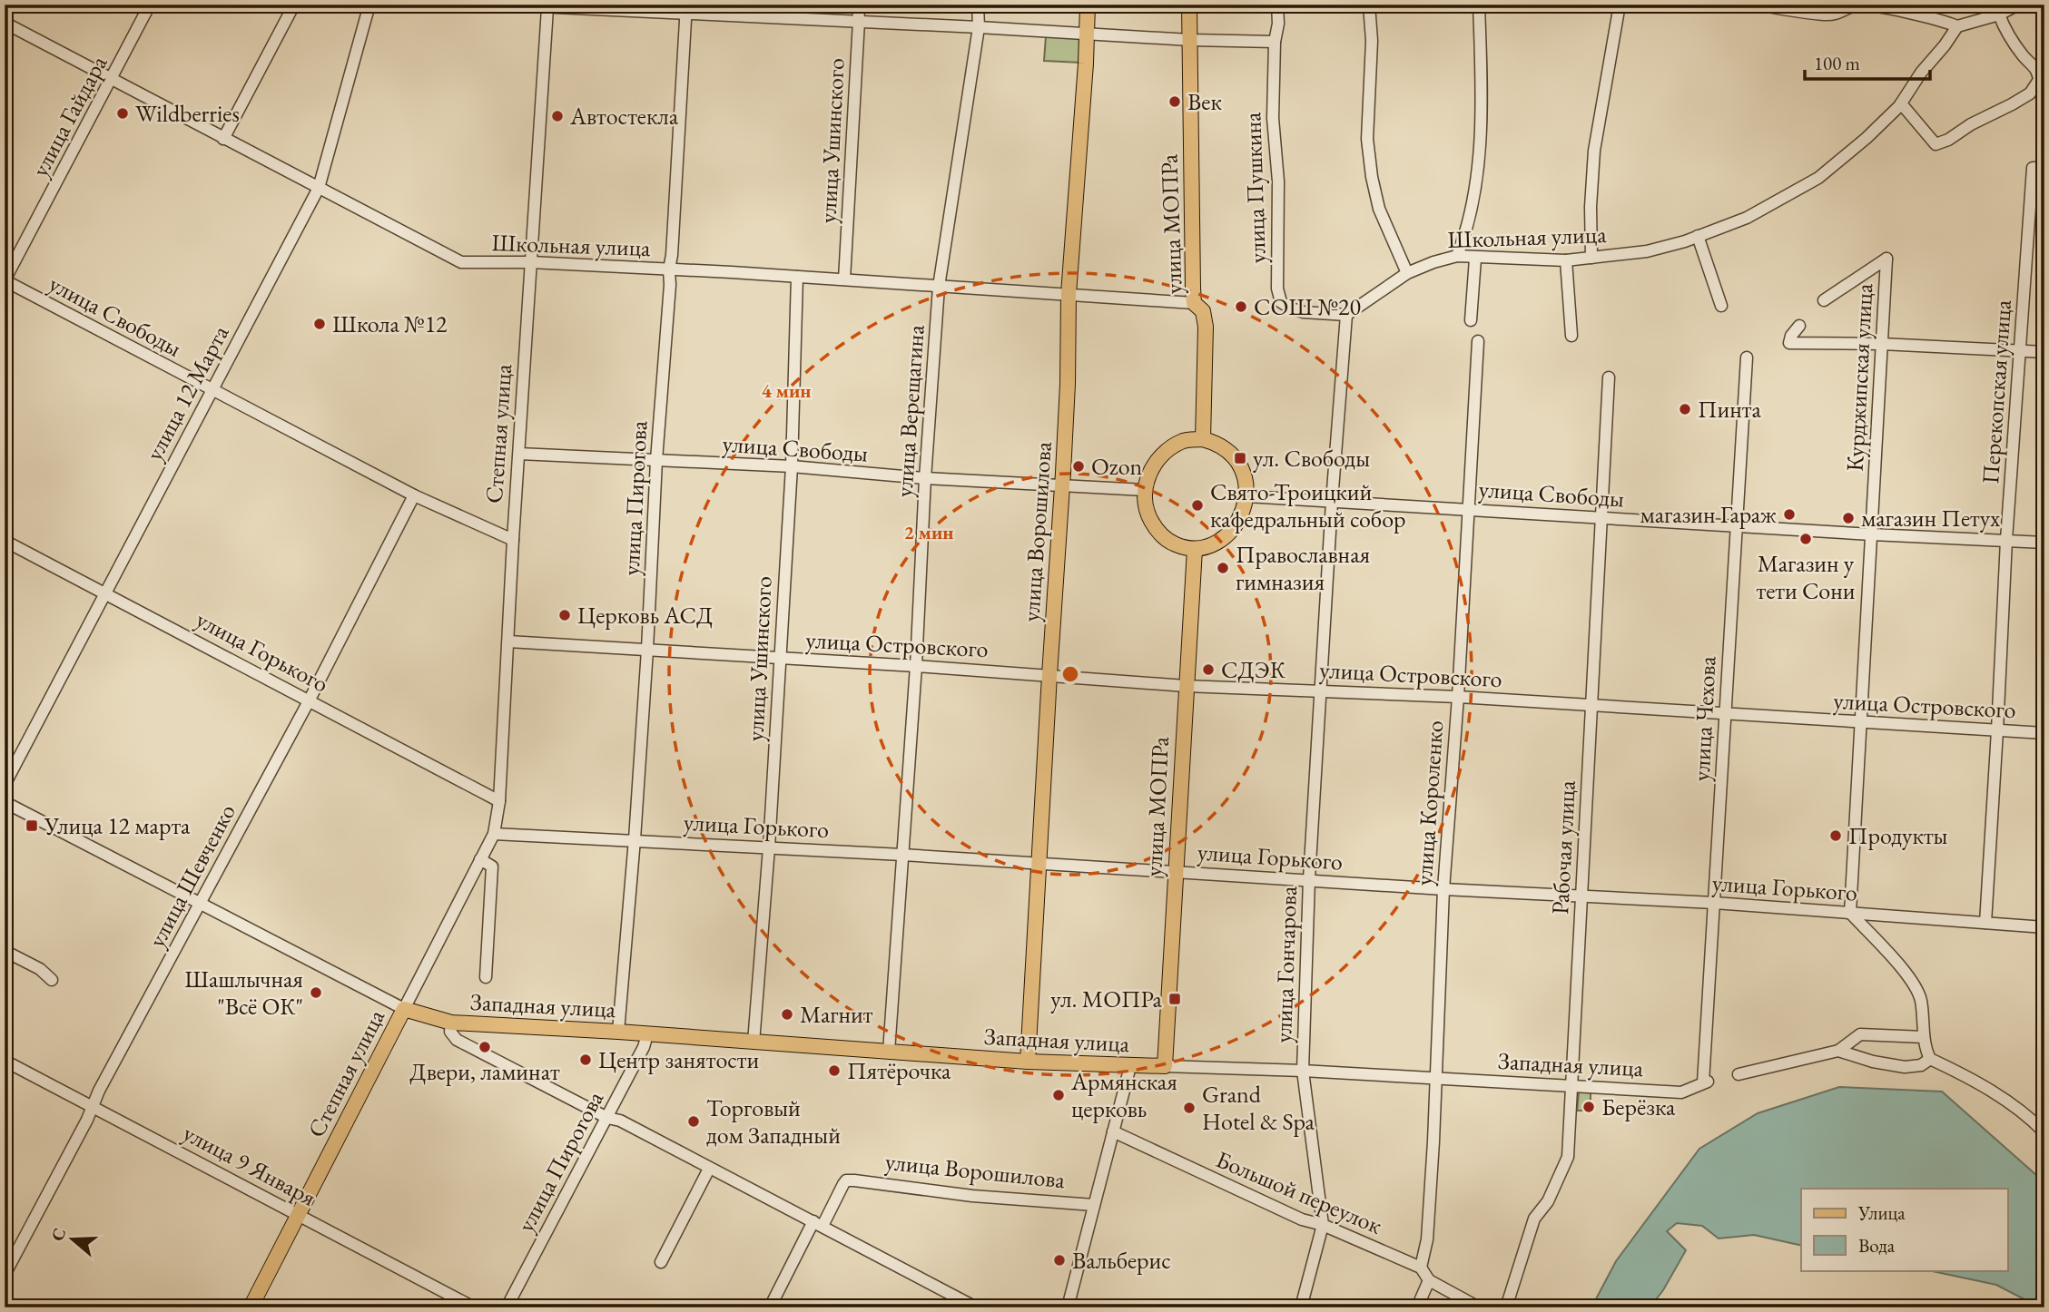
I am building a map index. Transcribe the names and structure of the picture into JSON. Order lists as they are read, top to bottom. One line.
{"streets":{"main road":["улица МОПРа","Степная улица","улица Ворошилова","Западная улица"],"street":["улица Гайдара","улица Ушинского","улица Пушкина","Школьная улица","улица Свободы","Курджипская улица","Перекопская улица","улица 12 Марта","улица Верещагина","улица Пирогова","улица Островского","улица Горького","улица Чехова","улица Короленко","Рабочая улица","улица Шевченко","улица Гончарова","улица 9 Января","Большой переулок"]},"crossings":[["улица Гайдара","Школьная улица"],["улица Гайдара","улица Свободы"],["улица Ушинского","Школьная улица"],["улица Ушинского","улица Свободы"],["улица Ушинского","улица Островского"],["улица Ушинского","улица Горького"],["улица Ушинского","Западная улица"],["улица Пушкина","Школьная улица"],["улица Пушкина","улица Гончарова"],["улица МОПРа","Школьная улица"],["улица МОПРа","улица Свободы"],["улица МОПРа","улица Островского"],["улица МОПРа","улица Горького"],["улица МОПРа","Западная улица"],["Школьная улица","улица 12 Марта"],["Школьная улица","улица Верещагина"],["Школьная улица","Степная улица"],["Школьная улица","улица Пирогова"],["Школьная улица","улица Ворошилова"],["Школьная улица","улица Гончарова"],["улица Свободы","Курджипская улица"],["улица Свободы","Перекопская улица"],["улица Свободы","улица 12 Марта"],["улица Свободы","улица Верещагина"],["улица Свободы","Степная улица"],["улица Свободы","улица Пирогова"],["улица Свободы","улица Ворошилова"],["улица Свободы","улица Чехова"],["улица Свободы","улица Короленко"],["улица Свободы","Рабочая улица"],["улица Свободы","улица Шевченко"],["улица Свободы","улица Гончарова"],["Курджипская улица","улица Островского"],["Курджипская улица","улица Горького"],["Перекопская улица","улица Островского"],["Перекопская улица","улица Горького"],["улица 12 Марта","улица Горького"],["улица Верещагина","улица Островского"],["улица Верещагина","улица Горького"],["улица Верещагина","Западная улица"],["Степная улица","улица Островского"],["Степная улица","улица Горького"],["Степная улица","Западная улица"],["Степная улица","улица 9 Января"],["улица Пирогова","улица Островского"],["улица Пирогова","улица Горького"],["улица Пирогова","Западная улица"],["улица Ворошилова","улица Островского"],["улица Ворошилова","улица Горького"],["улица Ворошилова","Западная улица"],["улица Ворошилова","Большой переулок"],["улица Островского","улица Чехова"],["улица Островского","улица Короленко"],["улица Островского","Рабочая улица"],["улица Островского","улица Гончарова"],["улица Горького","улица Чехова"],["улица Горького","улица Короленко"],["улица Горького","Рабочая улица"],["улица Горького","улица Шевченко"],["улица Горького","улица Гончарова"],["улица Чехова","Западная улица"],["улица Короленко","Западная улица"],["улица Короленко","Большой переулок"],["Рабочая улица","Западная улица"],["улица Шевченко","улица 9 Января"],["улица Гончарова","Западная улица"],["улица Гончарова","Большой переулок"]],"places":{"other":["Век","Wildberries","Автостекла","СОШ №20","Школа №12","Пинта","Ozon","Свято-Троицкий кафедральный собор","магазин Гараж","магазин Петух","Магазин у тети Сони","Православная гимназия","Церковь АСД","СДЭК","Продукты","Шашлычная \"Всё ОК\"","Магнит","Двери, ламинат","Центр занятости","Пятёрочка","Армянская церковь","Берёзка","Grand Hotel & Spa","Торговый дом Западный","Вальберис"],"transit":["ул. Свободы","Улица 12 марта","ул. МОПРа"]},"legend":["Улица","Вода"],"scale_bar":"100 m","north":"left","rings":["4 мин","2 мин"]}
